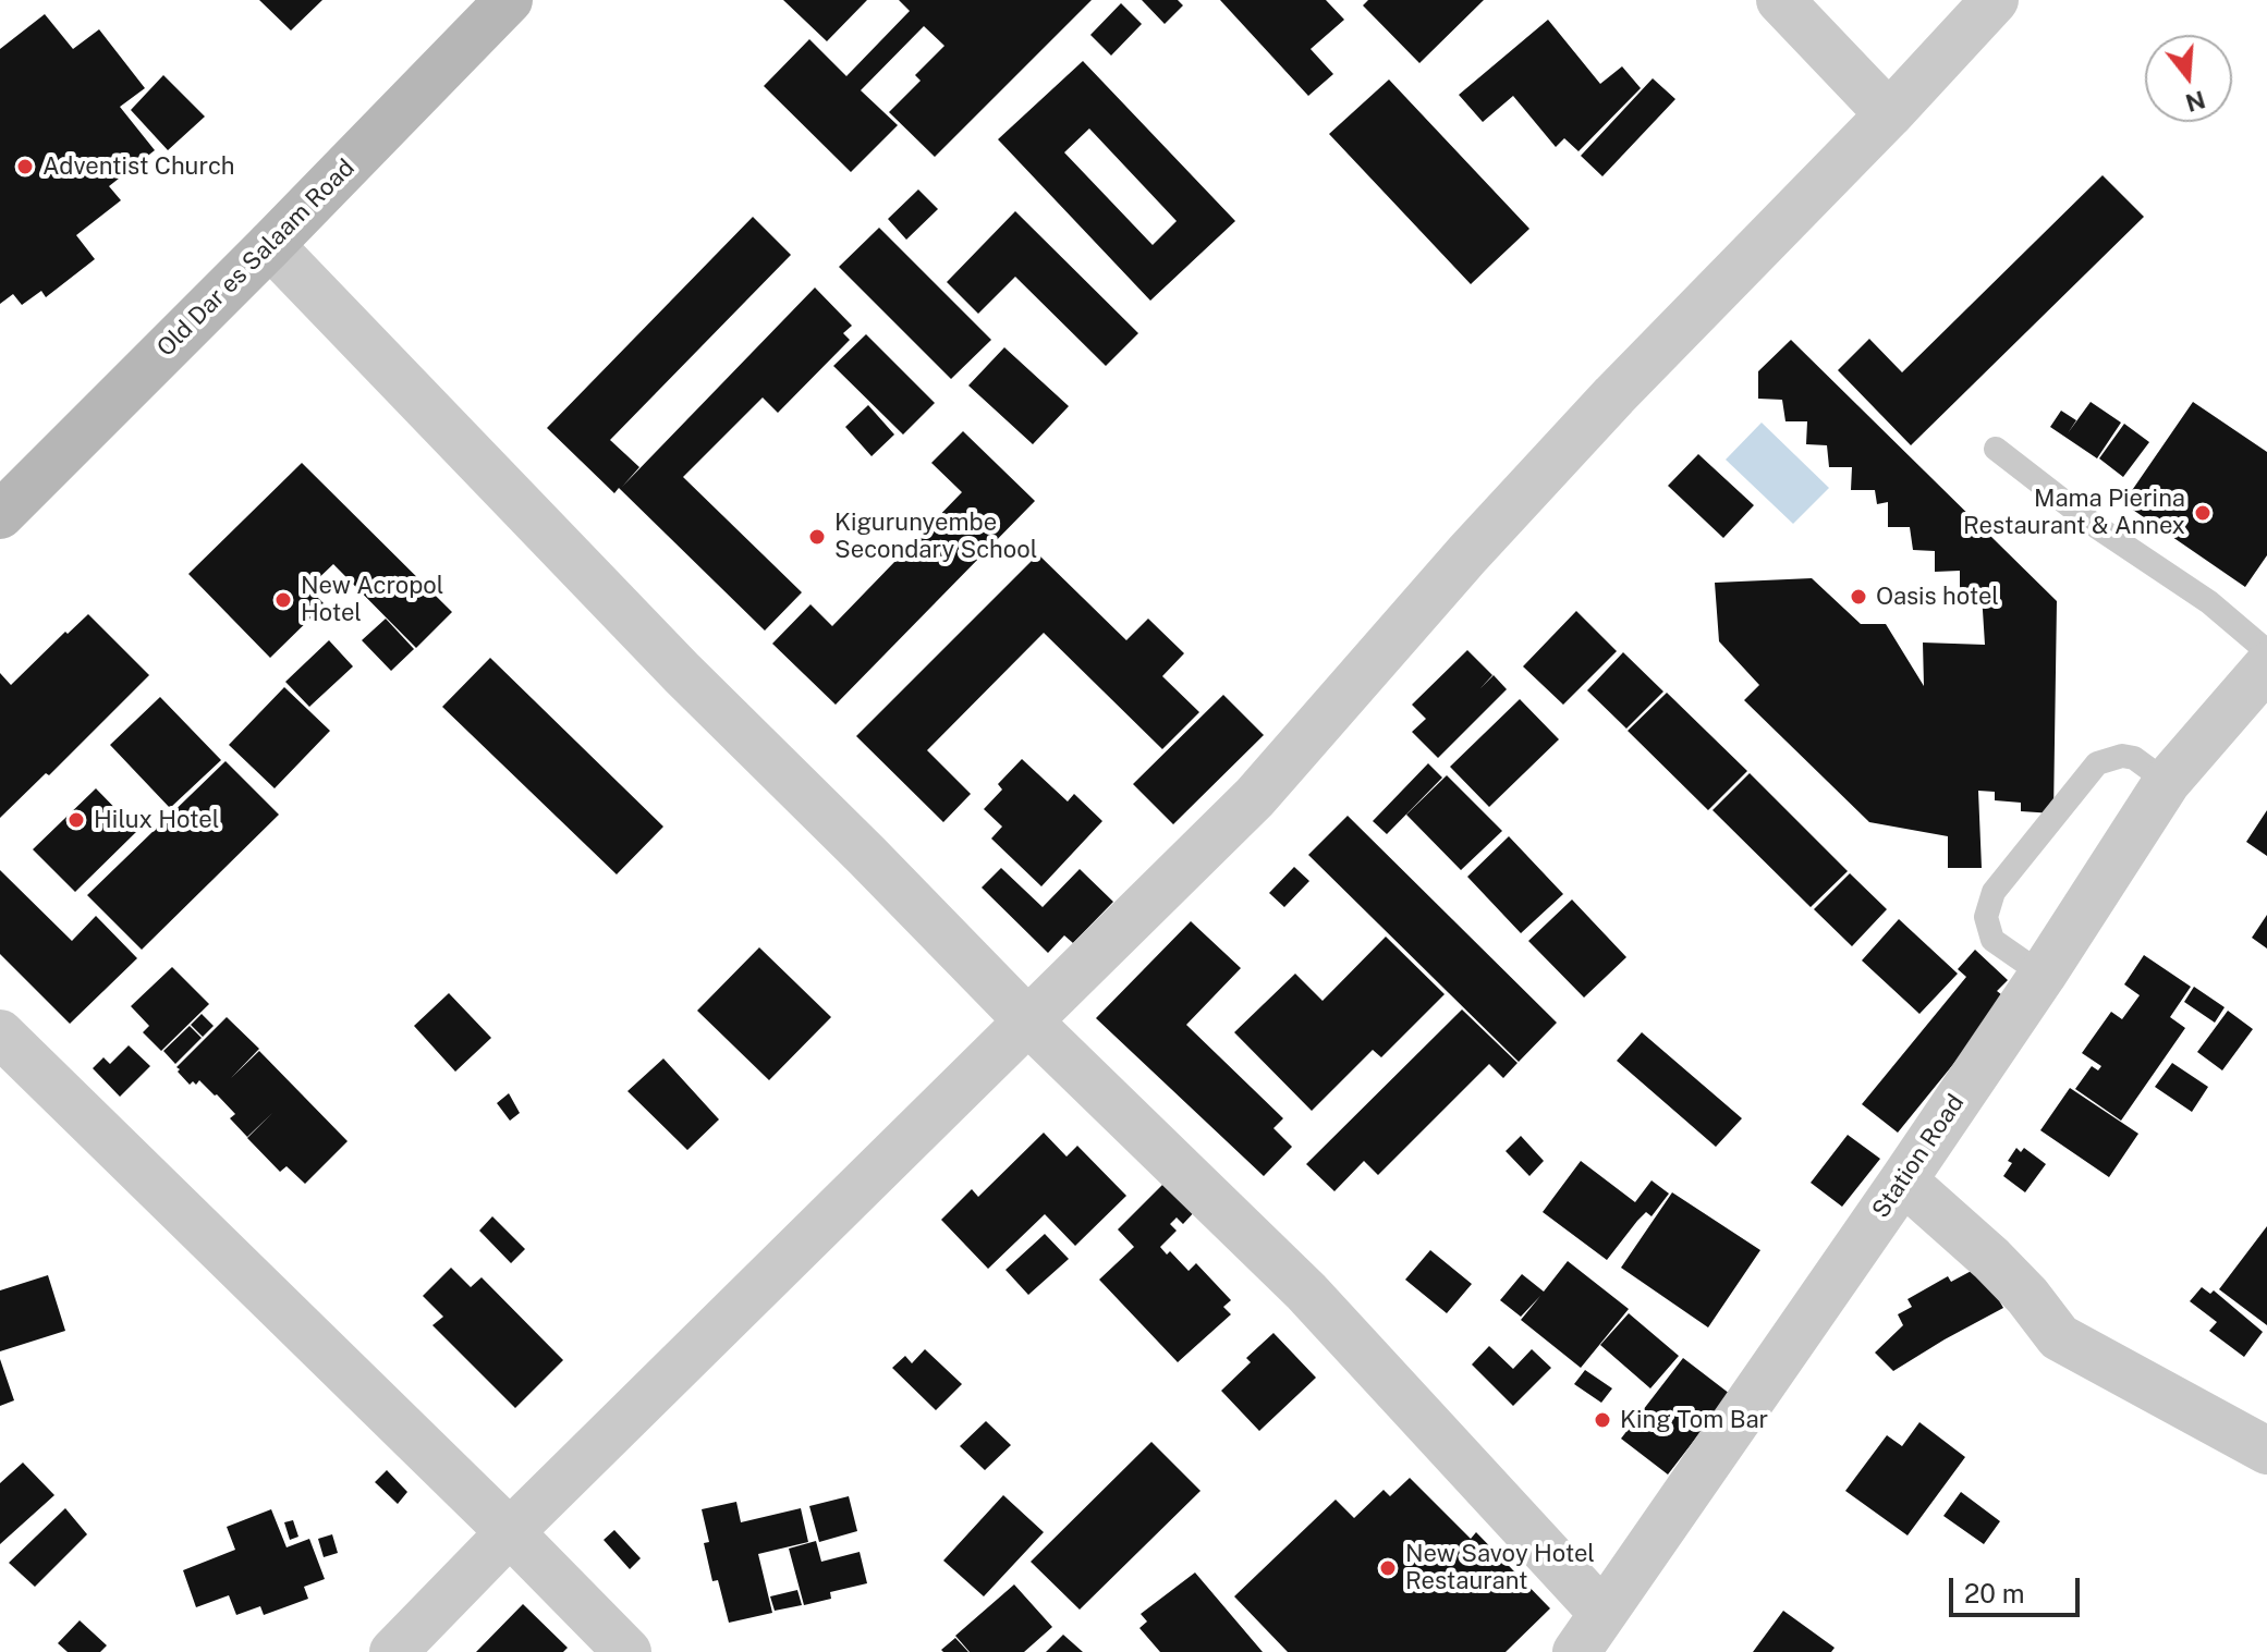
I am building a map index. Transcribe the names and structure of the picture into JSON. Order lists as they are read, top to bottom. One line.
{"streets":{"main road":["Old Dar es Salaam Road"],"street":["Station Road"]},"places":["Adventist Church","Mama Pierina Restaurant & Annex","Kigurunyembe Secondary School","Oasis hotel","New Acropol Hotel","Hilux Hotel","King Tom Bar","New Savoy Hotel Restaurant"],"scale_bar":"20 m","north":"bottom"}
